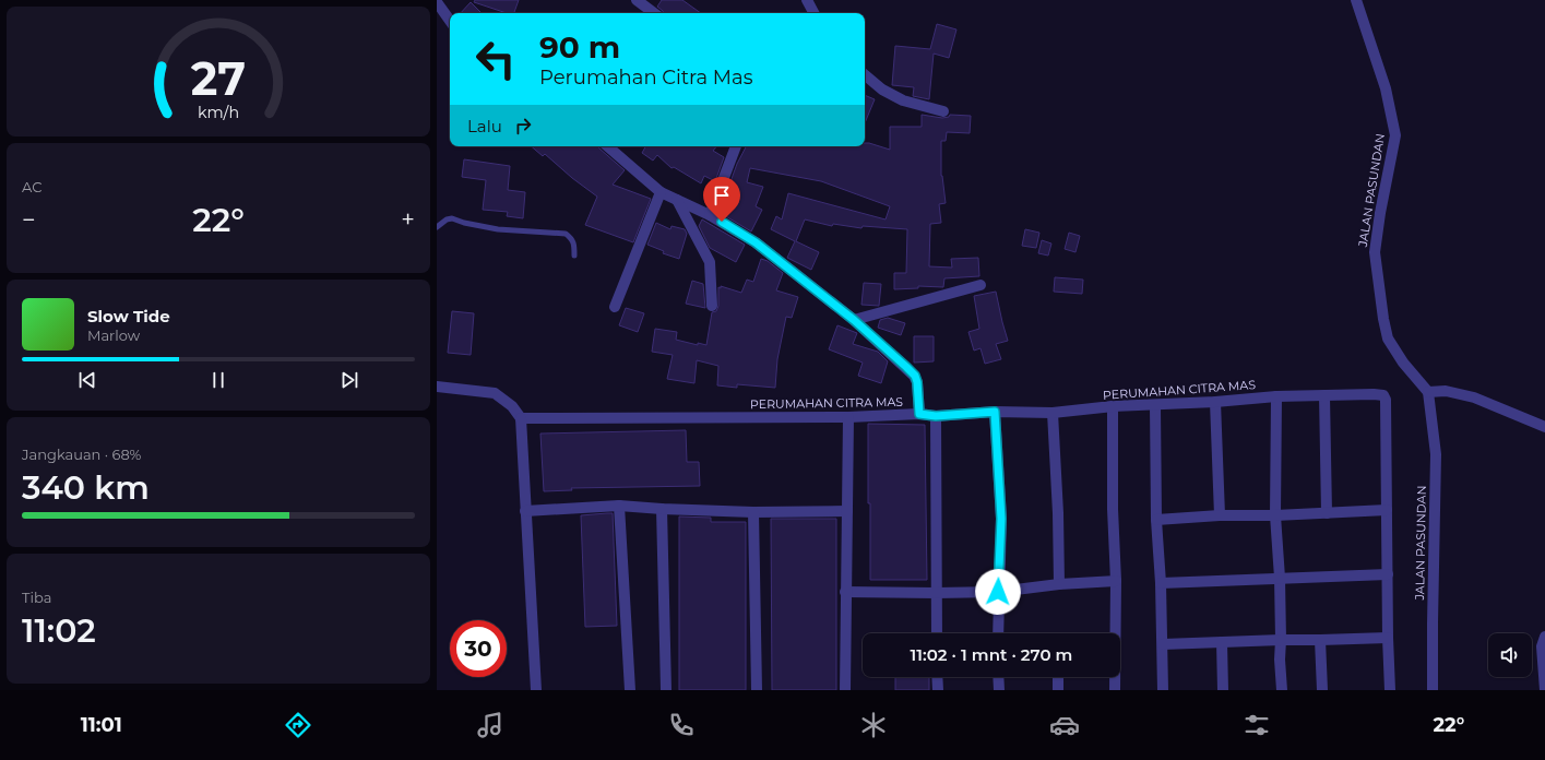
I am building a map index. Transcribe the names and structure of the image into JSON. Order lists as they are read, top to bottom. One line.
{"streets":{"street":["JALAN PASUNDAN","PERUMAHAN CITRA MAS"]},"page":{"turn":["90 m","Perumahan Citra Mas"],"then":"Lalu","tile":["AC",["Jangkauan · 68%","340 km"],["Tiba","11:02"]],"heat":["−","22°","+"],"song":["Slow Tide","Marlow"],"limit":"30","trip":"11:02 · 1 mnt · 270 m","tabs":["11:01","22°"],"gauge":["27","km/h"]}}
